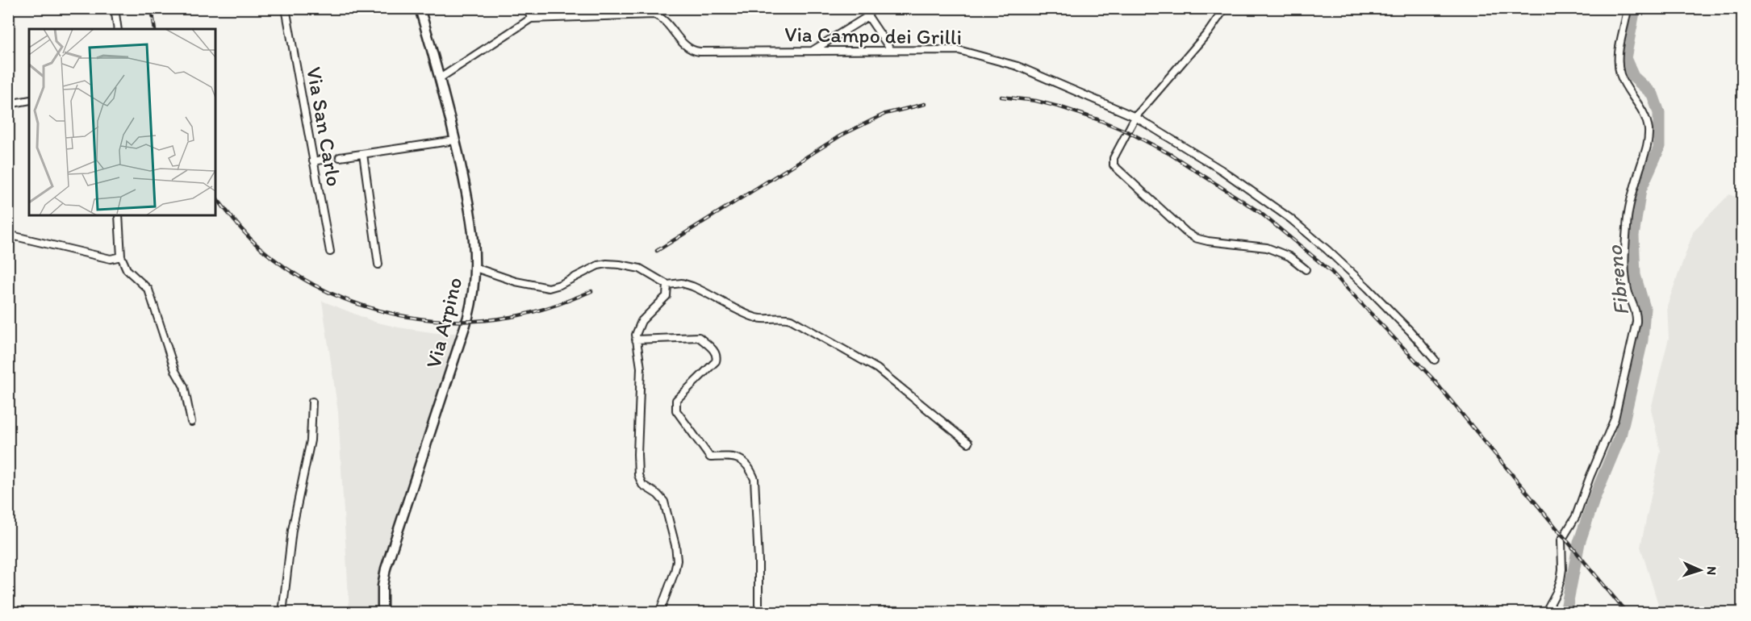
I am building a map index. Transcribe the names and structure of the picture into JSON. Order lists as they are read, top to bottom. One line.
{"streets":{"street":["Via Campo dei Grilli","Via San Carlo","Via Arpino"]},"water":["Fibreno"],"north":"right"}
